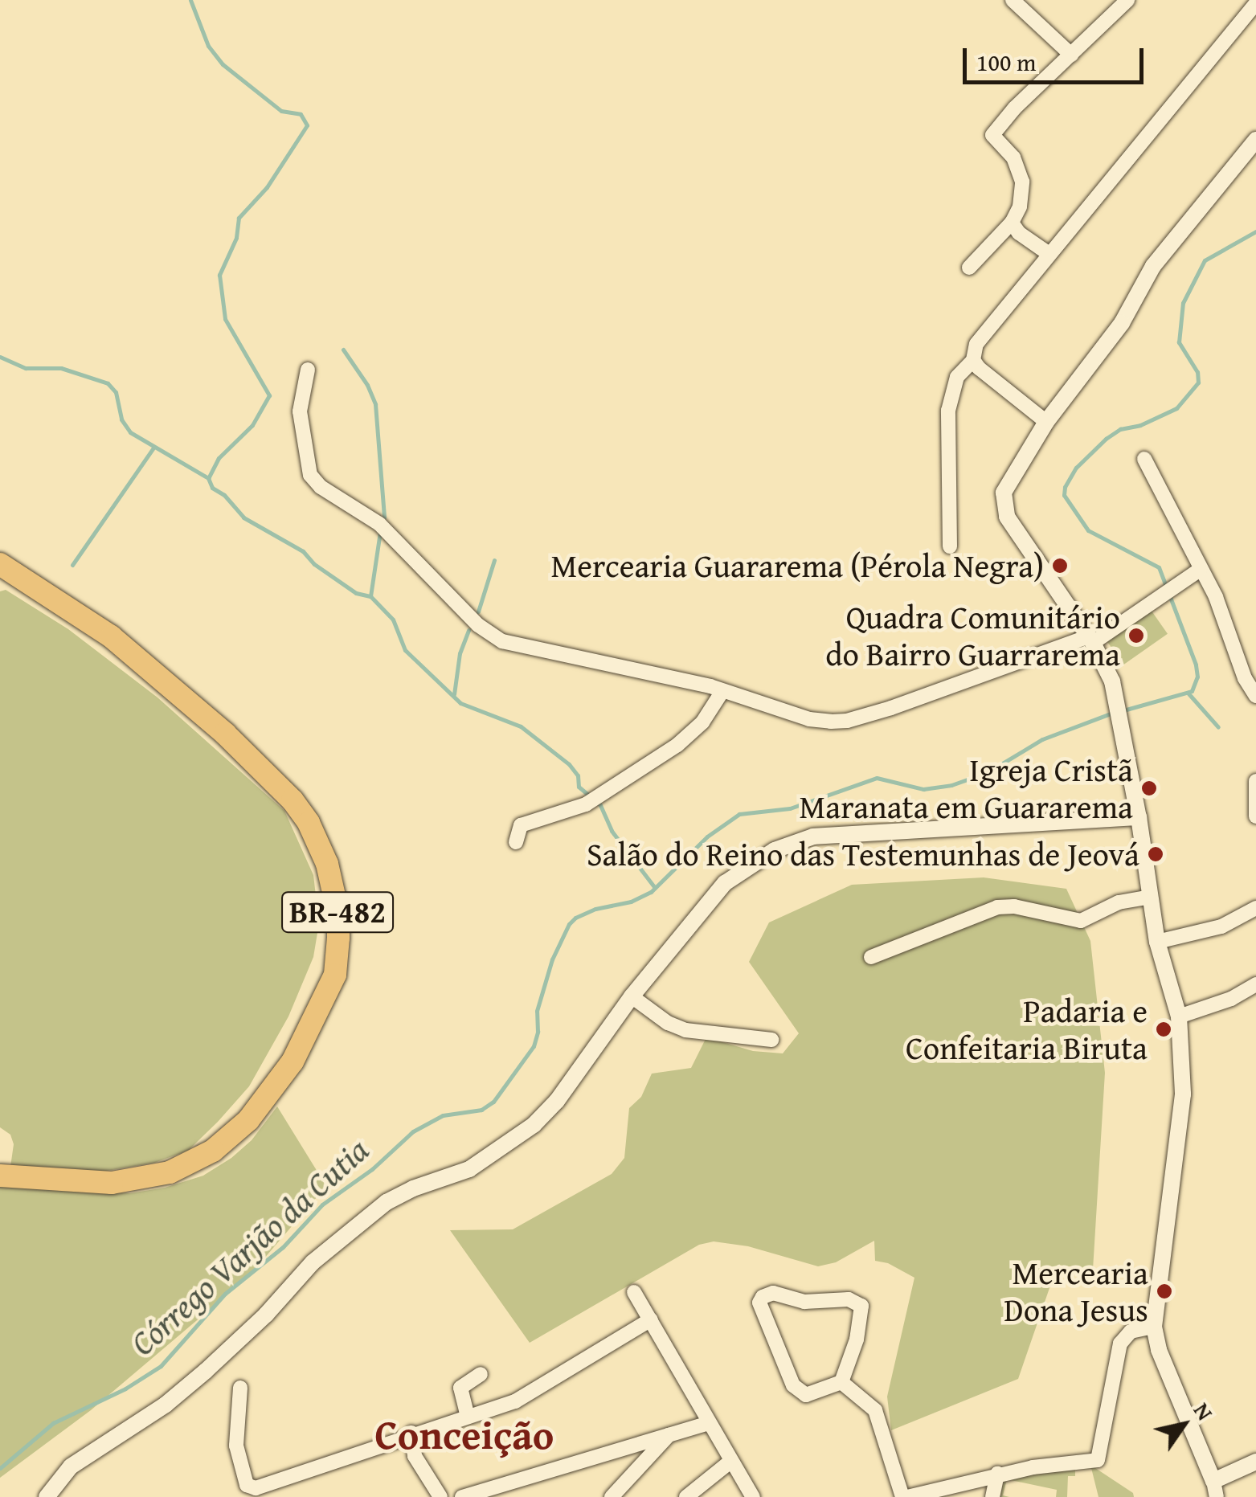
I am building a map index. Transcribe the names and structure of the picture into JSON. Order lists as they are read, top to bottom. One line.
{"streets":{"highway":["BR-482"]},"districts":["Conceição"],"water":["Córrego Varjão da Cutia"],"places":["Mercearia Guararema (Pérola Negra)","Quadra Comunitário do Bairro Guarrarema","Igreja Cristã Maranata em Guararema","Salão do Reino das Testemunhas de Jeová","Padaria e Confeitaria Biruta","Mercearia Dona Jesus"],"scale_bar":"100 m","north":"top right"}
